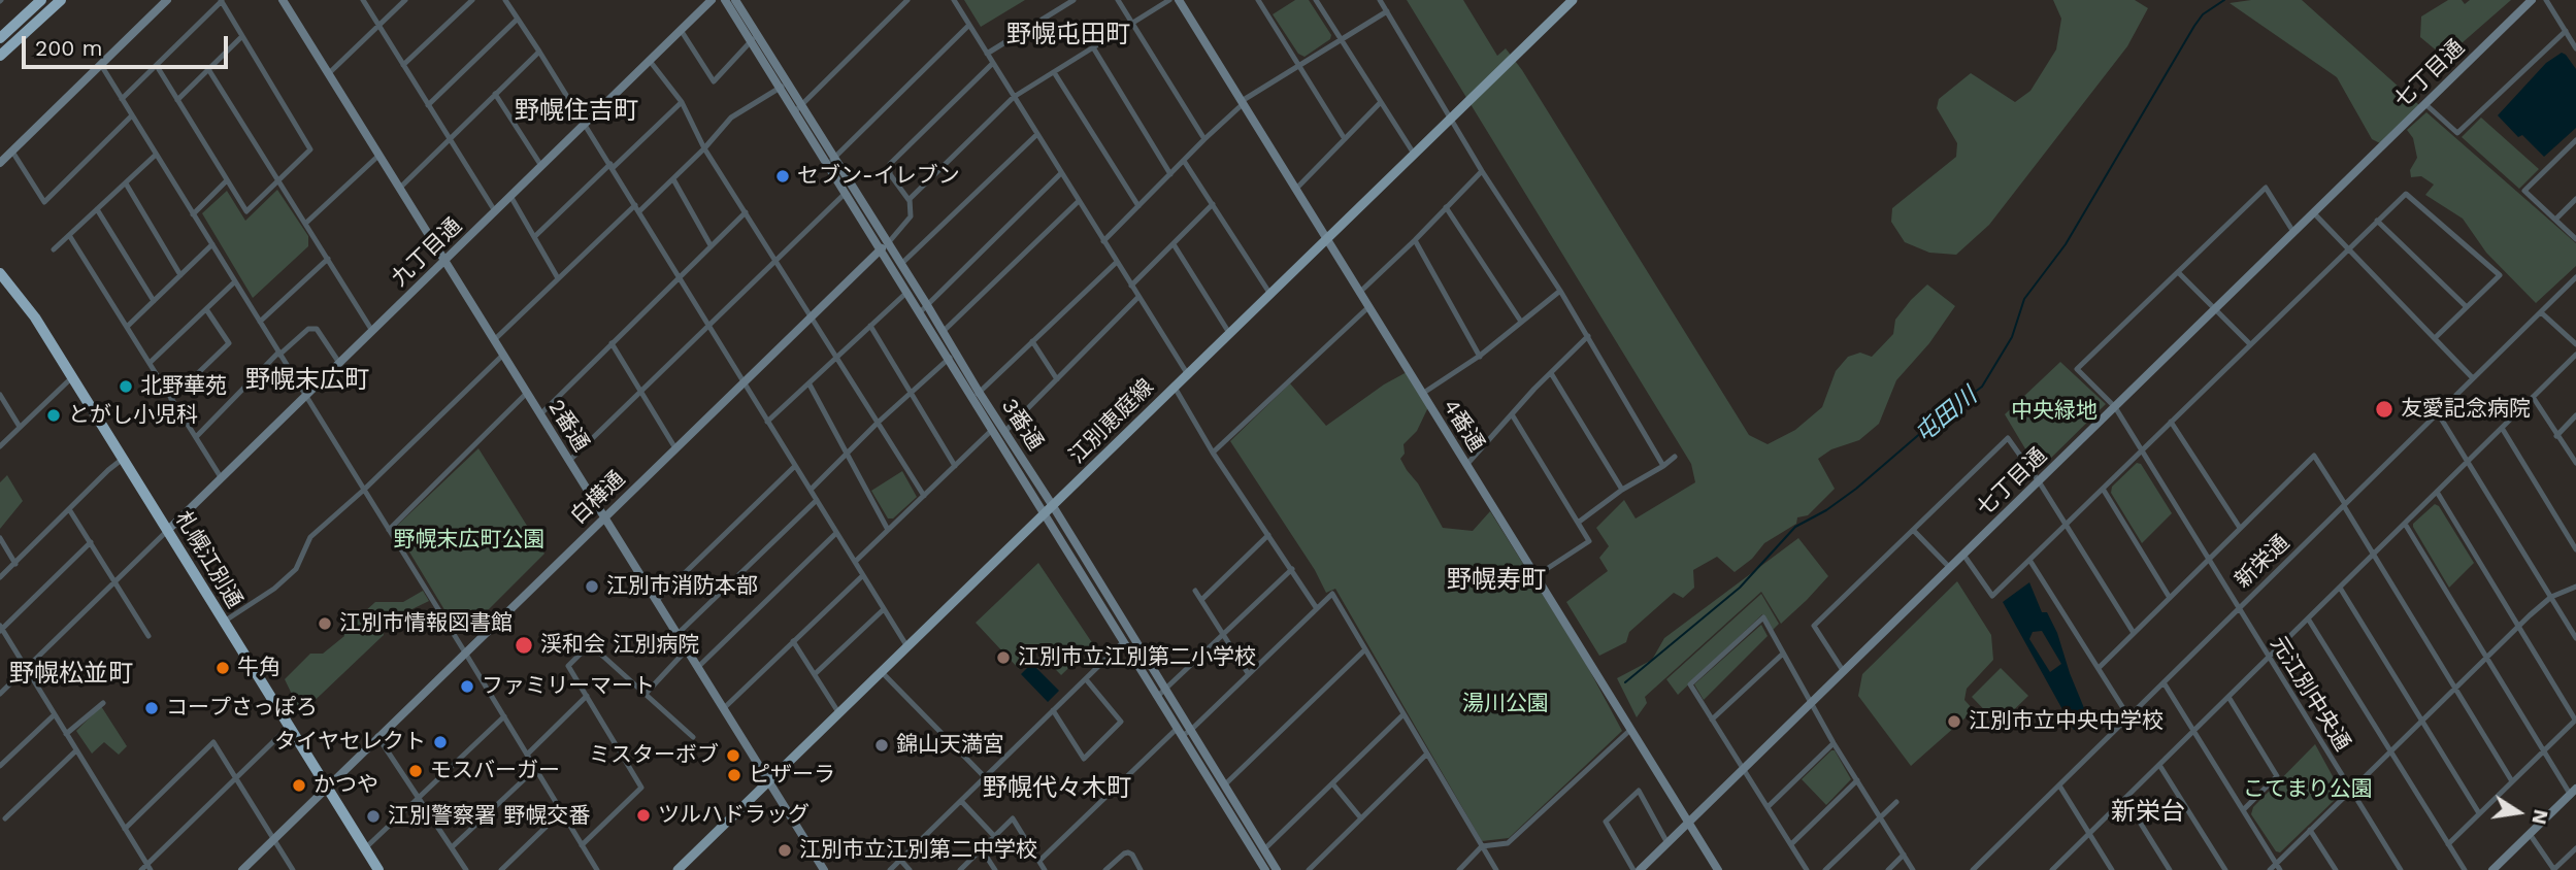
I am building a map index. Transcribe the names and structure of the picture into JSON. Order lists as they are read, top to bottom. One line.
{"streets":{"highway":["札幌江別通"],"main road":["江別恵庭線"],"street":["七丁目通","九丁目通","3番通","2番通","4番通","白樺通","新栄通","元江別中央通"]},"crossings":[["七丁目通","4番通"],["七丁目通","元江別中央通"],["九丁目通","2番通"],["九丁目通","札幌江別通"],["江別恵庭線","3番通"],["江別恵庭線","2番通"],["江別恵庭線","4番通"],["3番通","白樺通"],["2番通","白樺通"],["白樺通","札幌江別通"],["新栄通","元江別中央通"]],"districts":["野幌屯田町","野幌住吉町","野幌末広町","野幌寿町","野幌松並町","野幌代々木町","新栄台"],"water":["屯田川"],"parks":["中央緑地","野幌末広町公園","湯川公園","こてまり公園"],"places":["セブン-イレブン","北野華苑","友愛記念病院","とがし小児科","江別市消防本部","江別市情報図書館","渓和会 江別病院","江別市立江別第二小学校","牛角","ファミリーマート","コープさっぽろ","江別市立中央中学校","タイヤセレクト","錦山天満宮","ミスターボブ","モスバーガー","ピザーラ","かつや","ツルハドラッグ","江別警察署 野幌交番","江別市立江別第二中学校"],"scale_bar":"200 m","north":"right"}
